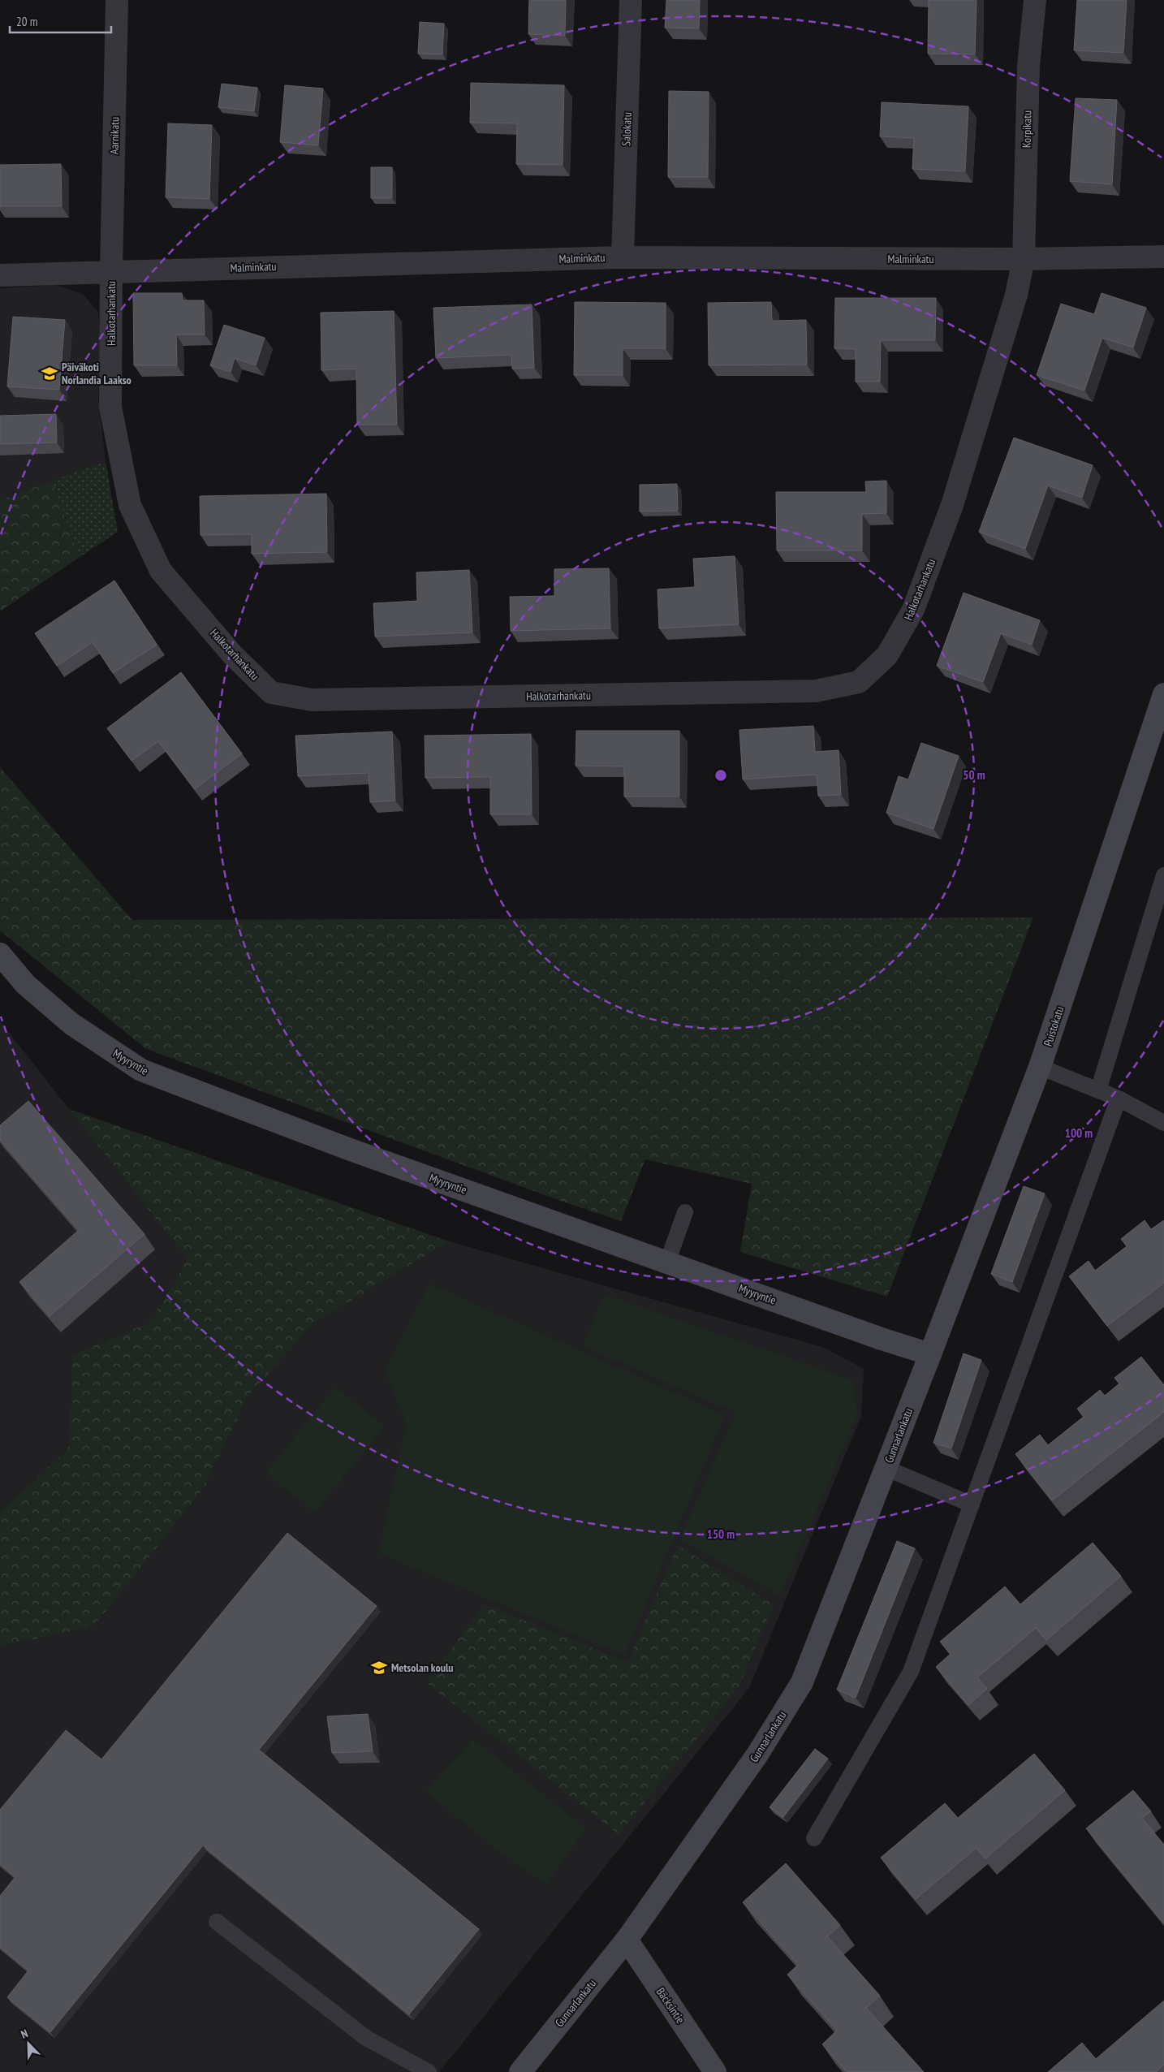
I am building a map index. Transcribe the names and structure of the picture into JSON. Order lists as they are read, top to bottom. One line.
{"streets":{"street":["Salokatu","Korpikatu","Aarnikatu","Malminkatu","Halkotarhankatu","Puistokatu","Myyryntie","Gunnarlankatu","Bäcksintie"]},"crossings":[["Salokatu","Malminkatu"],["Korpikatu","Malminkatu"],["Korpikatu","Halkotarhankatu"],["Aarnikatu","Malminkatu"],["Aarnikatu","Halkotarhankatu"],["Malminkatu","Halkotarhankatu"],["Puistokatu","Myyryntie"],["Puistokatu","Gunnarlankatu"],["Myyryntie","Gunnarlankatu"],["Gunnarlankatu","Bäcksintie"]],"places":{"school or university":["Päiväkoti Norlandia Laakso","Metsolan koulu"]},"scale_bar":"20 m","north":"top left","rings":["50 m","100 m","150 m"]}
